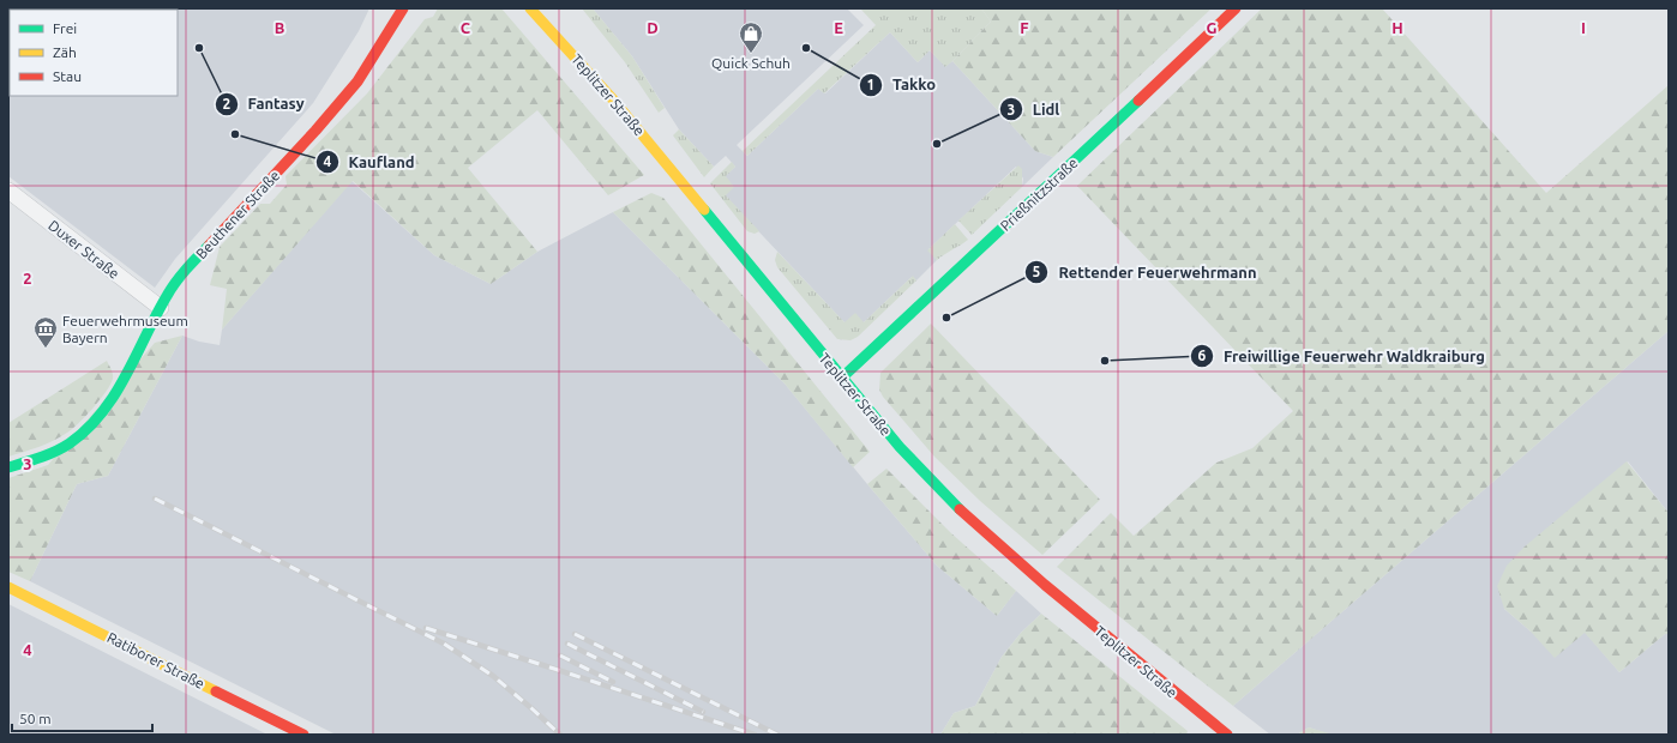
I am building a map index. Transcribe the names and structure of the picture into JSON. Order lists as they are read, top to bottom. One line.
{"streets":{"street":["Teplitzer Straße","Prießnitzstraße","Beuthener Straße","Duxer Straße","Ratiborer Straße"]},"crossings":[["Teplitzer Straße","Prießnitzstraße"],["Beuthener Straße","Duxer Straße"]],"places":{"other":["Fantasy","Takko","Kaufland","Lidl","Rettender Feuerwehrmann","Freiwillige Feuerwehr Waldkraiburg"],"shop":["Quick Schuh"],"museum":["Feuerwehrmuseum Bayern"]},"legend":["Frei","Zäh","Stau"],"scale_bar":"50 m","grid":{"columns":["B","C","D","E","F","G","H","I"],"rows":["2","3","4"]}}
